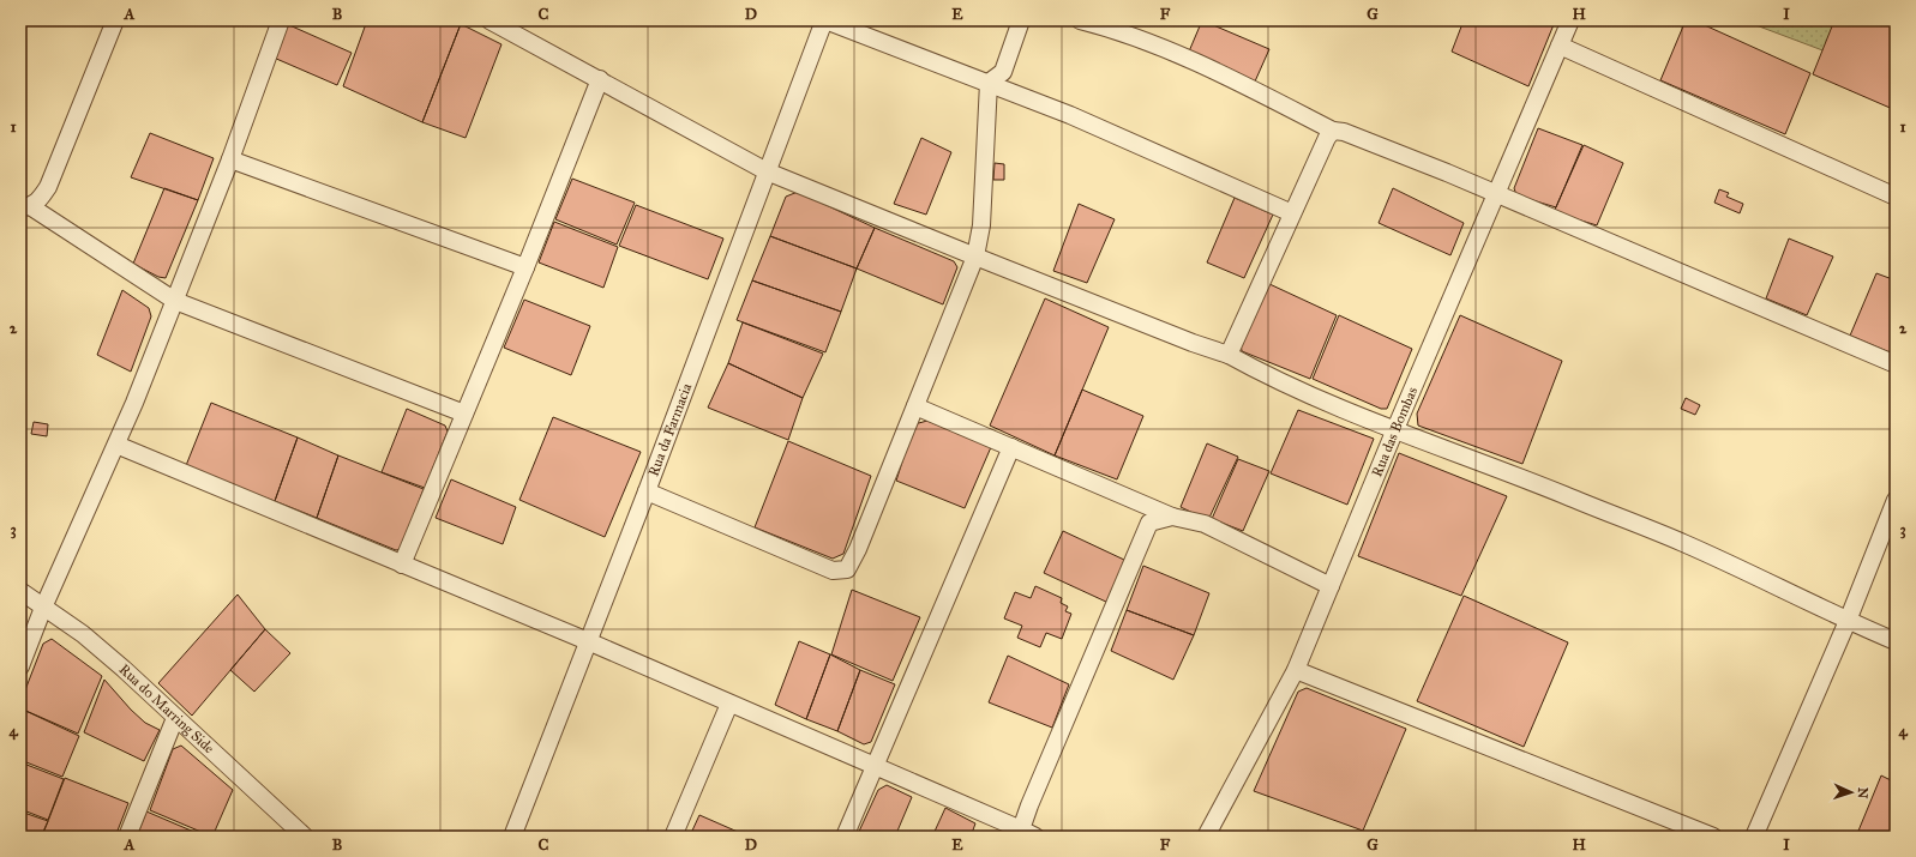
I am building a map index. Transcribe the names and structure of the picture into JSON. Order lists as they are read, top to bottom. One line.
{"streets":{"street":["Rua da Farmacia","Rua das Bombas","Rua do Marring Side"]},"north":"right","grid":{"columns":["A","B","C","D","E","F","G","H","I"],"rows":["1","2","3","4"]}}
